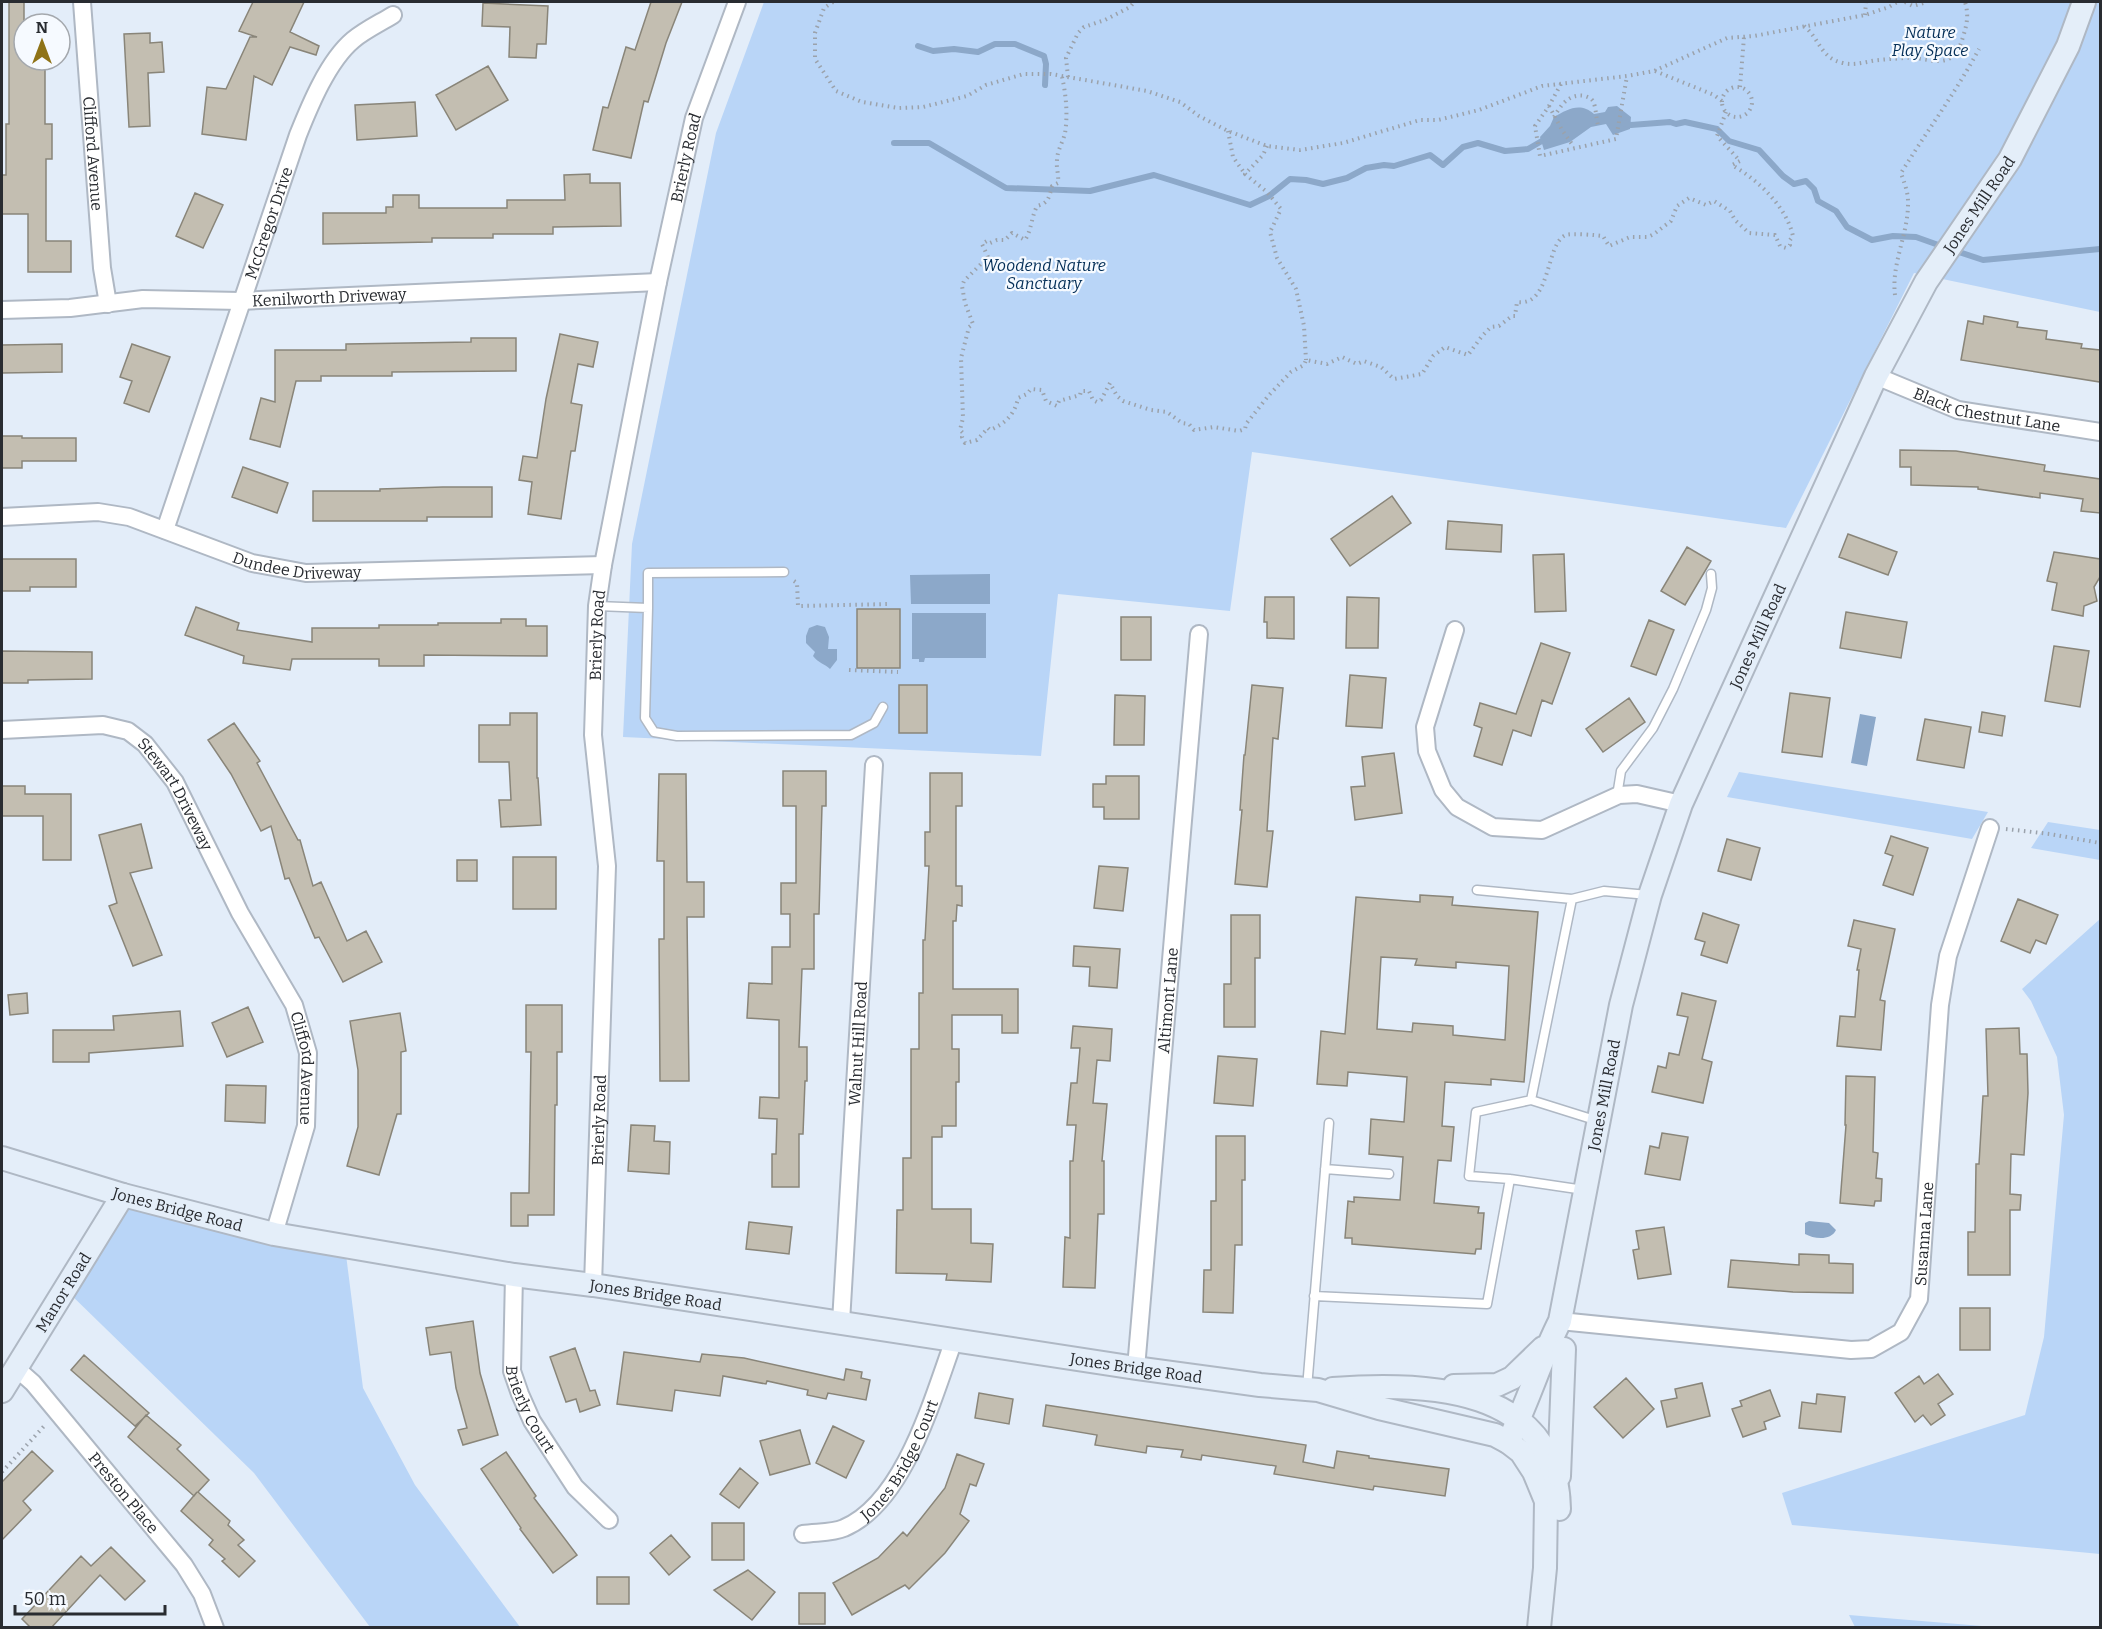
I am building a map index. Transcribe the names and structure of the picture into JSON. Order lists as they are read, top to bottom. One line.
{"streets":{"main road":["Jones Mill Road","Jones Bridge Road","Manor Road"],"street":["Clifford Avenue","Brierly Road","McGregor Drive","Kenilworth Driveway","Black Chestnut Lane","Dundee Driveway","Stewart Driveway","Altimont Lane","Walnut Hill Road","Susanna Lane","Brierly Court","Jones Bridge Court","Preston Place"]},"crossings":[["Clifford Avenue","Kenilworth Driveway"],["Clifford Avenue","Stewart Driveway"],["Clifford Avenue","Jones Bridge Road"],["Brierly Road","Kenilworth Driveway"],["Brierly Road","Dundee Driveway"],["Brierly Road","Jones Bridge Road"],["Jones Mill Road","Black Chestnut Lane"],["Jones Mill Road","Jones Bridge Road"],["Jones Mill Road","Susanna Lane"],["McGregor Drive","Kenilworth Driveway"],["McGregor Drive","Dundee Driveway"],["Altimont Lane","Jones Bridge Road"],["Walnut Hill Road","Jones Bridge Road"],["Jones Bridge Road","Manor Road"],["Jones Bridge Road","Brierly Court"],["Jones Bridge Road","Jones Bridge Court"],["Manor Road","Preston Place"]],"parks":["Nature Play Space","Woodend Nature Sanctuary"],"scale_bar":"50 m","north":"top"}
